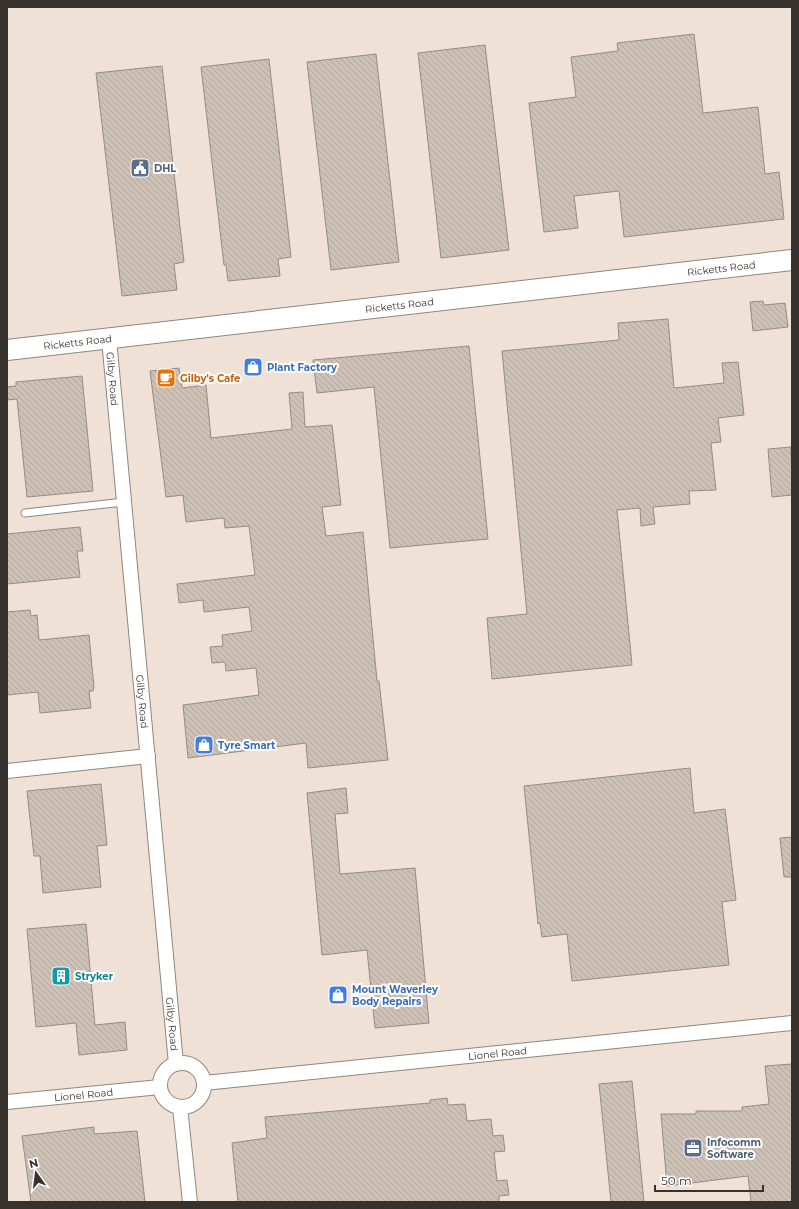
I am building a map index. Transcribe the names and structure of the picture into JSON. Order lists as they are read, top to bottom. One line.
{"streets":{"street":["Ricketts Road","Gilby Road","Lionel Road"]},"crossings":[["Ricketts Road","Gilby Road"],["Gilby Road","Lionel Road"]],"places":{"public building":["DHL"],"shop":["Plant Factory","Tyre Smart","Mount Waverley Body Repairs"],"cafe":["Gilby's Cafe"],"building":["Stryker"],"office":["Infocomm Software"]},"scale_bar":"50 m","north":"top"}
